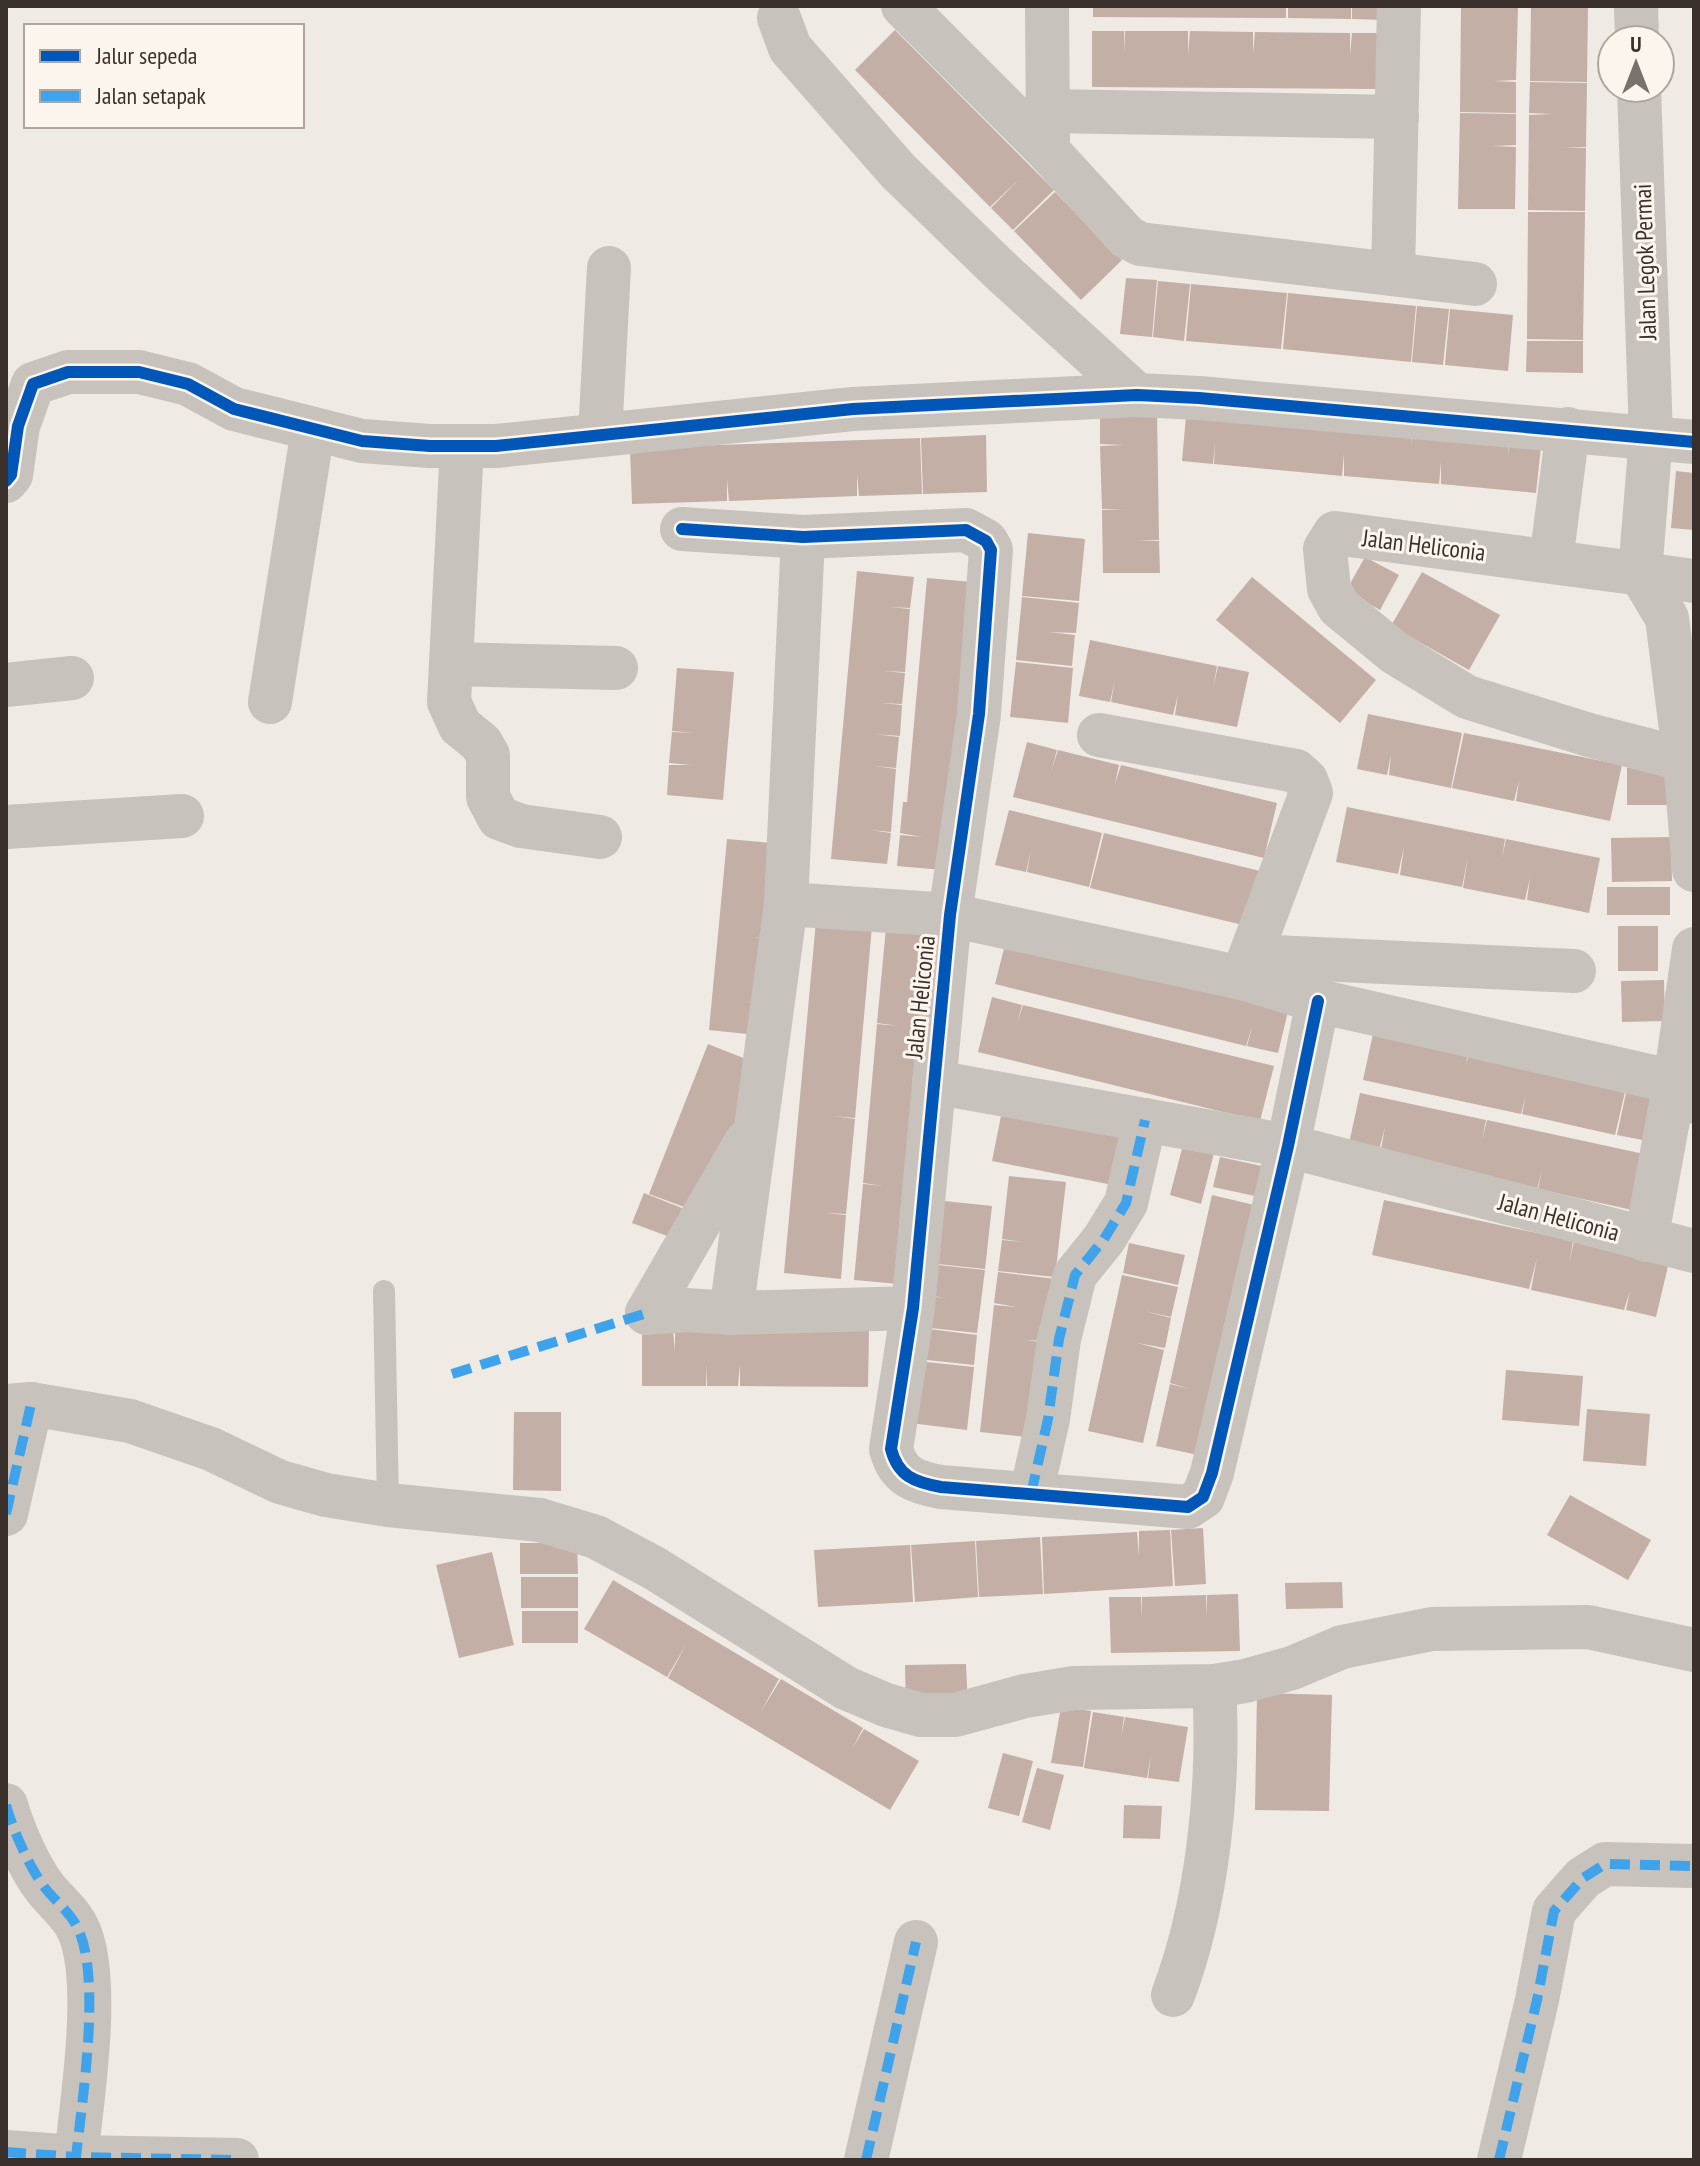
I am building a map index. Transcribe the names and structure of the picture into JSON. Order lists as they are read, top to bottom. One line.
{"streets":{"street":["Jalan Legok Permai","Jalan Heliconia"]},"crossings":[["Jalan Legok Permai","Jalan Heliconia"]],"legend":["Jalur sepeda","Jalan setapak"],"north":"top"}
